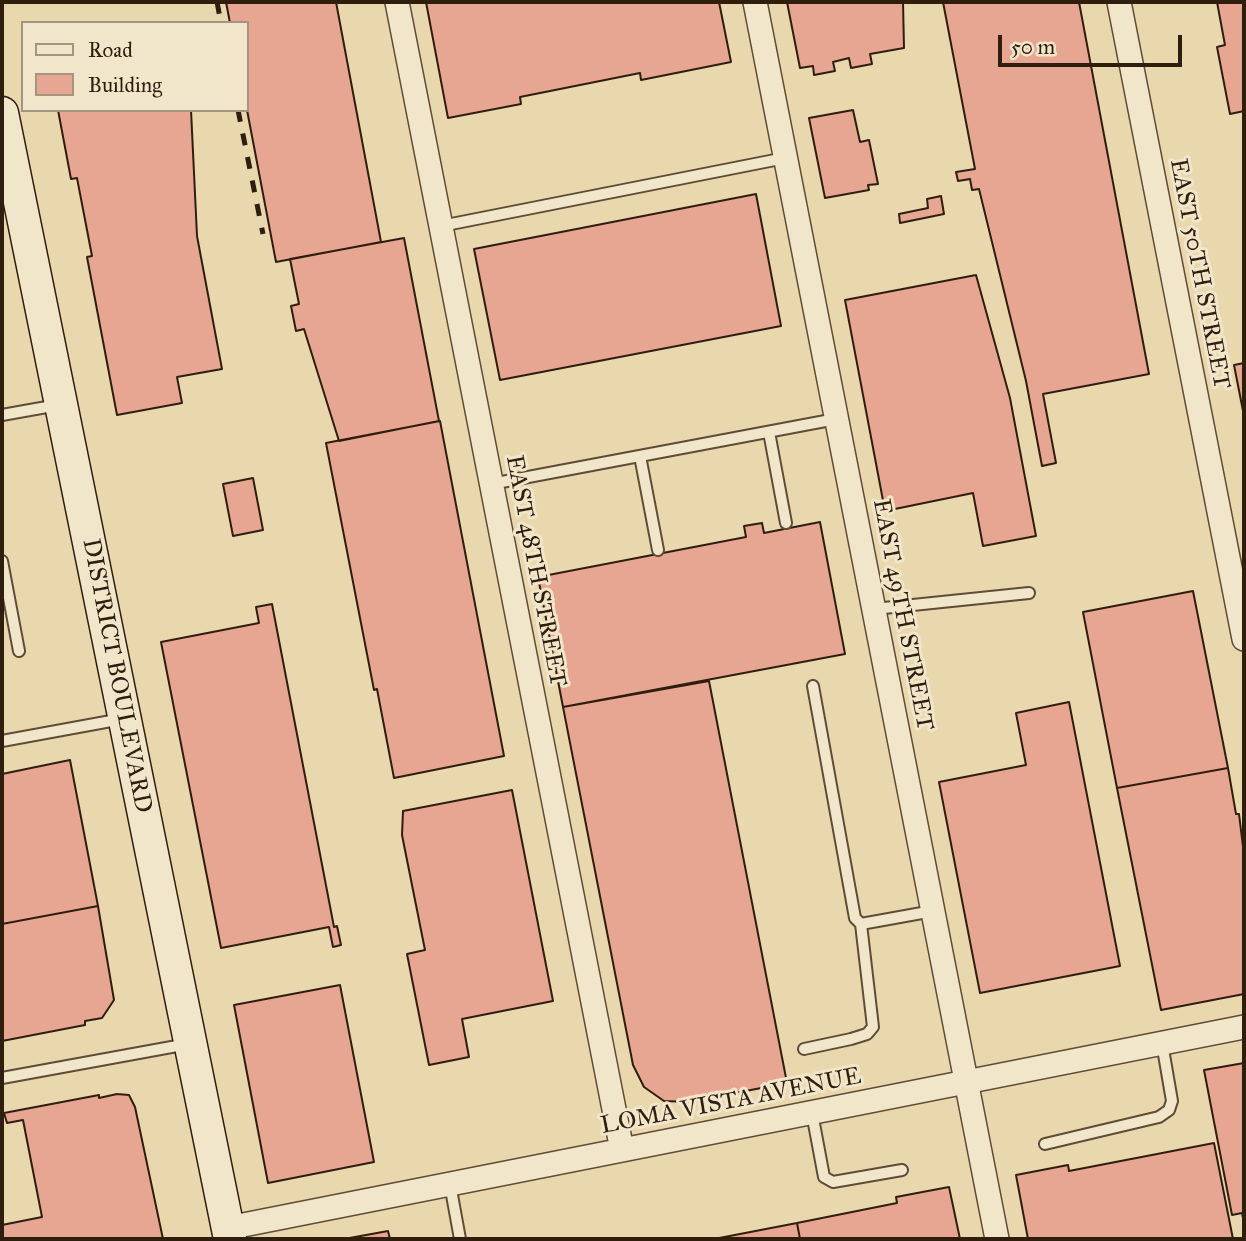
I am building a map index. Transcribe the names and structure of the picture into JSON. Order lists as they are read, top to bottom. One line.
{"streets":{"main road":["DISTRICT BOULEVARD"],"street":["EAST 50TH STREET","EAST 48TH STREET","EAST 49TH STREET","LOMA VISTA AVENUE"]},"crossings":[["EAST 48TH STREET","LOMA VISTA AVENUE"],["EAST 49TH STREET","LOMA VISTA AVENUE"],["DISTRICT BOULEVARD","LOMA VISTA AVENUE"]],"legend":["Road","Building"],"scale_bar":"50 m"}
